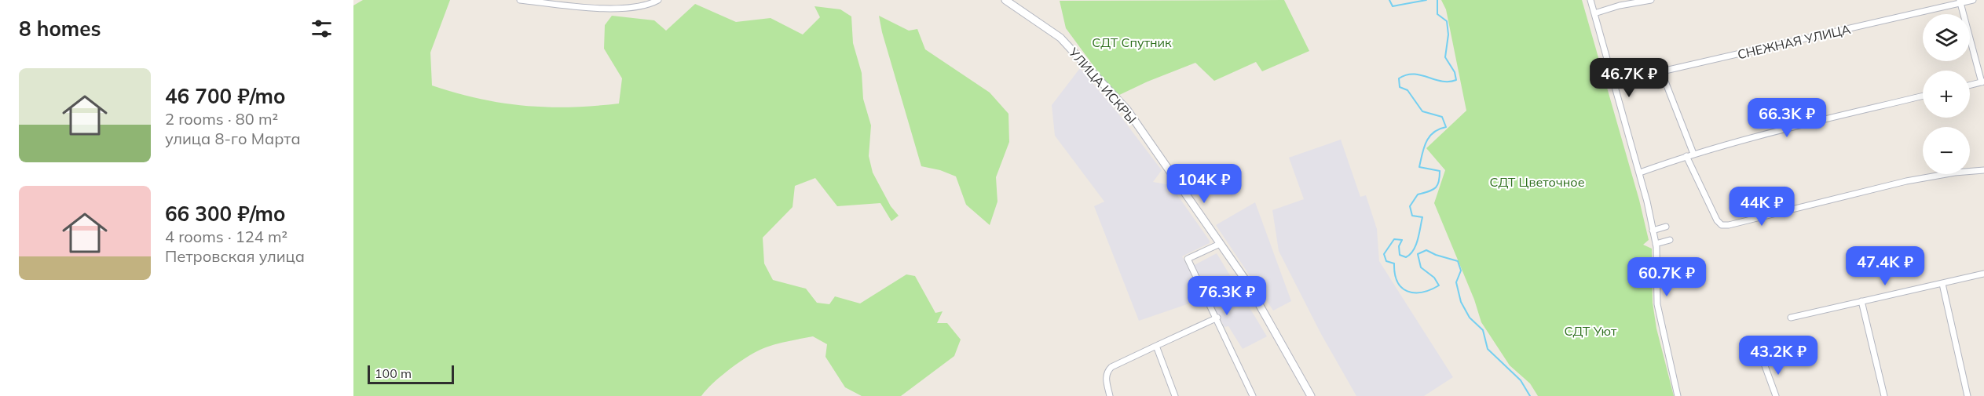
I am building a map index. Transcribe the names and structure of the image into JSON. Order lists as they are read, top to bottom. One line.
{"streets":{"main road":["УЛИЦА ИСКРЫ"],"street":["СНЕЖНАЯ УЛИЦА"]},"parks":["СДТ Спутник","СДТ Цветочное","СДТ Уют"],"scale_bar":"100 m","page":{"heading":"8 homes","map_buttons":["+","−"],"list":[{"name":"46 700 ₽/mo","note":"2 rooms · 80 m² · улица 8-го Марта"},{"name":"66 300 ₽/mo","note":"4 rooms · 124 m² · Петровская улица"}],"price":["46.7K ₽","66.3K ₽","104K ₽","44K ₽","47.4K ₽","60.7K ₽","76.3K ₽","43.2K ₽"],"scale":"100 m"}}
